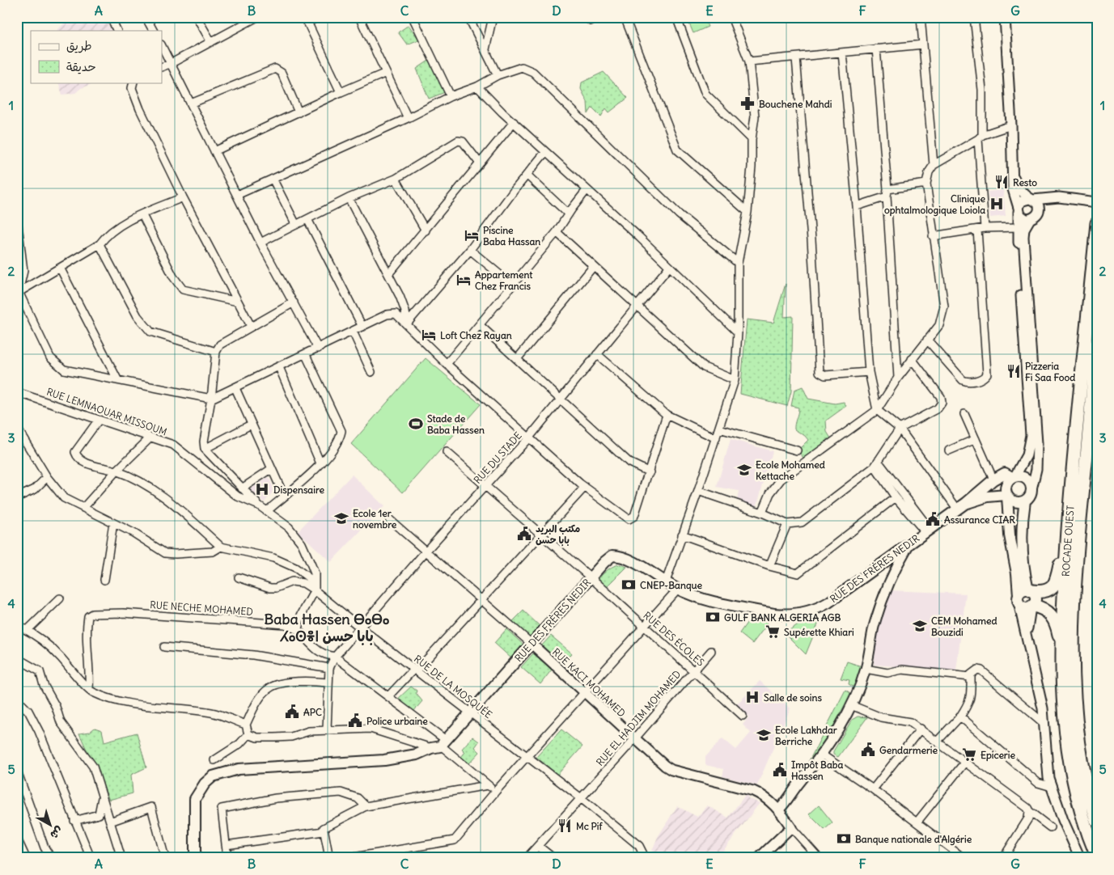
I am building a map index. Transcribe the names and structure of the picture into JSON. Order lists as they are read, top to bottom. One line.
{"streets":{"highway":["ROCADE OUEST"],"main road":["RUE DES FRÈRES NEDIR"],"street":["RUE LEMNAOUAR MISSOUM","RUE DU STADE","RUE NECHE MOHAMED","RUE DES ÉCOLES","RUE KACI MOHAMED","RUE DE LA MOSQUÉE","RUE EL HADJIM MOHAMED"]},"crossings":[["RUE LEMNAOUAR MISSOUM","RUE DE LA MOSQUÉE"],["RUE DU STADE","RUE DES ÉCOLES"],["RUE DU STADE","RUE KACI MOHAMED"],["RUE DU STADE","RUE DE LA MOSQUÉE"],["RUE DES FRÈRES NEDIR","RUE DES ÉCOLES"],["RUE DES FRÈRES NEDIR","RUE KACI MOHAMED"],["RUE DES FRÈRES NEDIR","RUE DE LA MOSQUÉE"],["RUE DES ÉCOLES","RUE EL HADJIM MOHAMED"],["RUE KACI MOHAMED","RUE EL HADJIM MOHAMED"],["RUE DE LA MOSQUÉE","RUE EL HADJIM MOHAMED"]],"districts":["Baba Hassen ⴱⴰⴱⴰ ⵃⴰⵙⴻⵏ بابا حسن"],"places":{"pharmacy":["Bouchene Mahdi"],"restaurant":["Resto","Pizzeria Fi Saa Food","Mc Pif"],"hospital":["Clinique ophtalmologique Loiola","Dispensaire","Salle de soins"],"hotel":["Piscine Baba Hassan","Appartement Chez Francis","Loft Chez Rayan"],"sports":["Stade de Baba Hassen"],"school or university":["Ecole Mohamed Kettache","Ecole 1er novembre","CEM Mohamed Bouzidi","Ecole Lakhdar Berriche"],"public building":["Assurance CIAR","مكتب البريد بابا حسن","APC","Police urbaine","Gendarmerie","Impôt Baba Hassen"],"bank":["CNEP-Banque","GULF BANK ALGERIA AGB","Banque nationale d'Algérie"],"supermarket":["Supérette Khiari","Epicerie"]},"legend":["طريق","حديقة"],"north":"bottom right","grid":{"columns":["A","B","C","D","E","F","G"],"rows":["1","2","3","4","5"]}}
